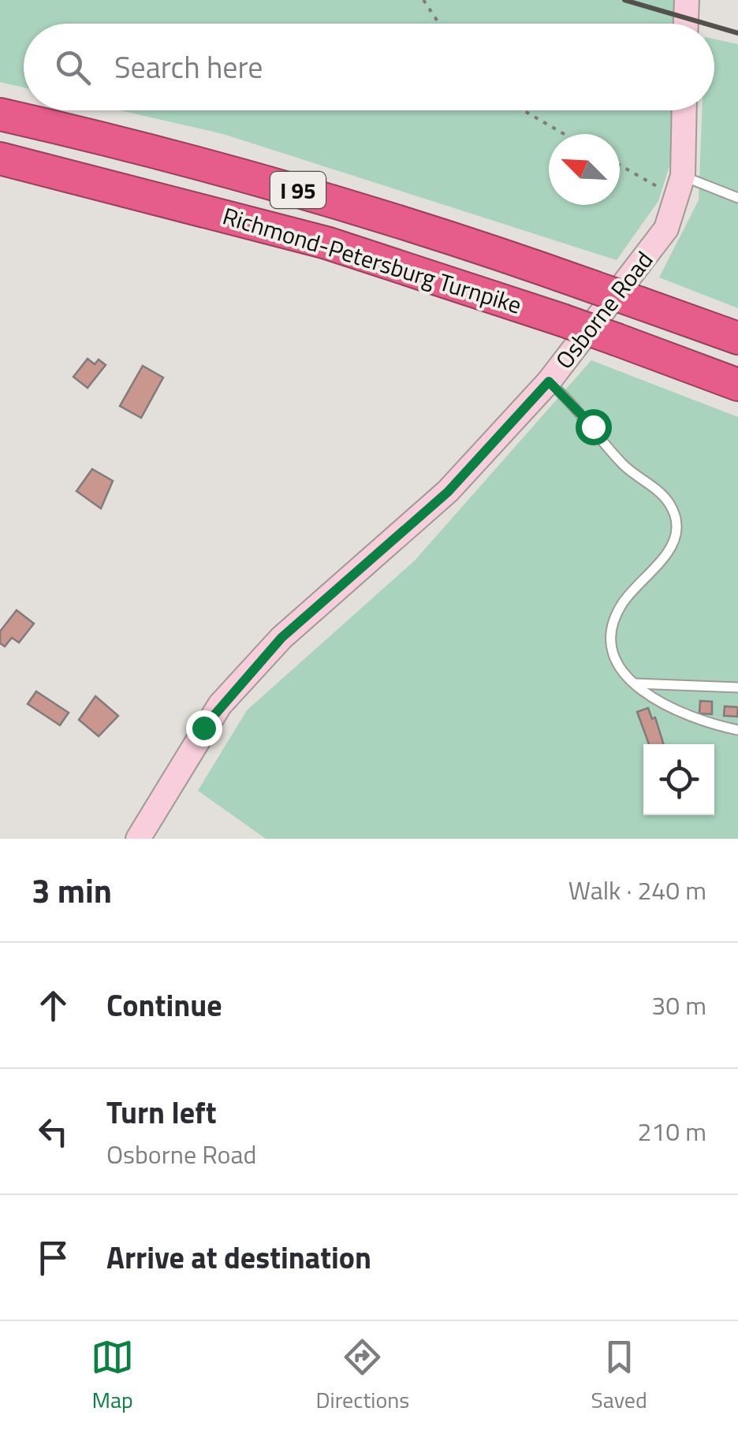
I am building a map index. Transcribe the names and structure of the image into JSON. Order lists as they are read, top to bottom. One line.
{"streets":{"highway":["I 95","Richmond-Petersburg Turnpike"],"street":["Osborne Road"]},"north":"top left","page":{"search":"Search here","heading":["3 min","Walk · 240 m"],"list":[["Continue","30 m"],["Turn left","Osborne Road","210 m"],"Arrive at destination"],"nav":["Map","Directions","Saved"]}}
